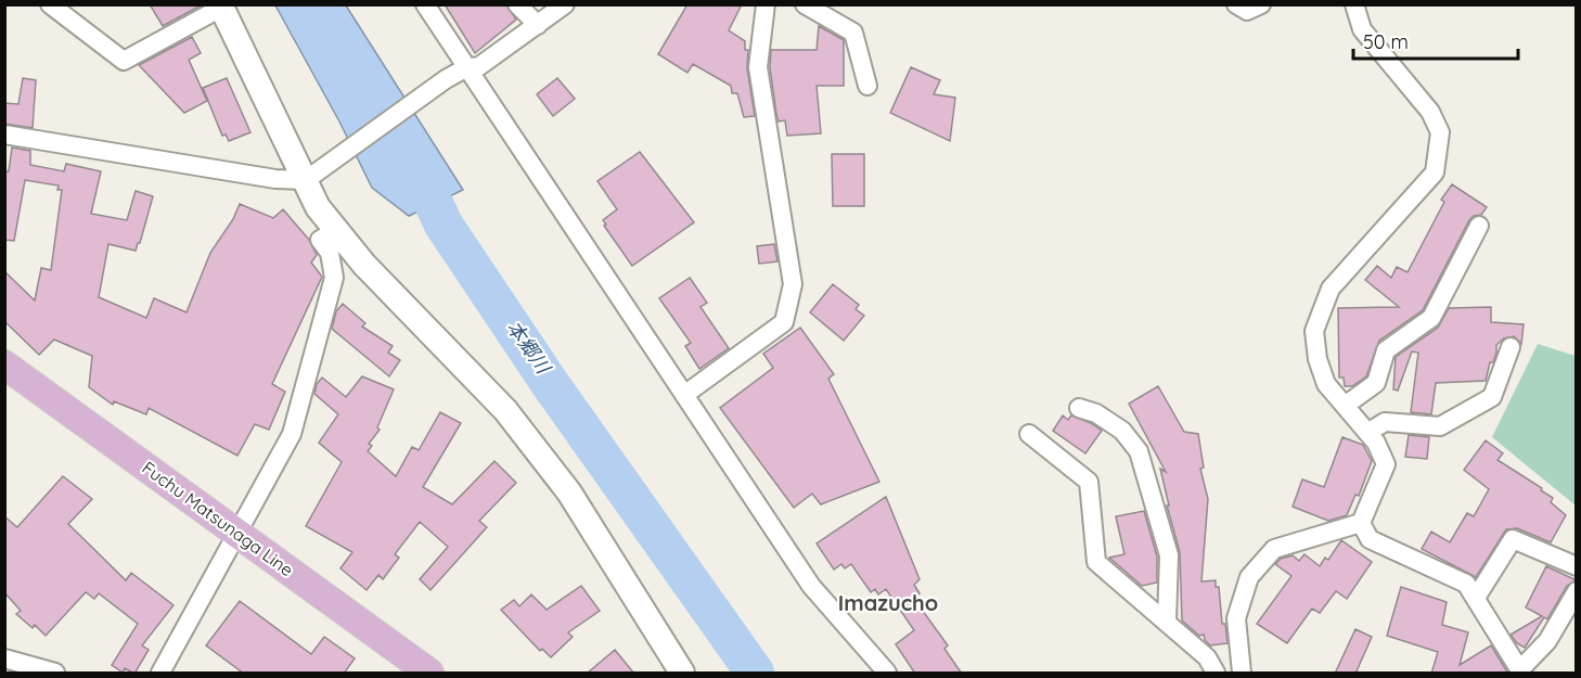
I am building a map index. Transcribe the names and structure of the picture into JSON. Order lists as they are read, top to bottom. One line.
{"streets":{"main road":["Fuchu Matsunaga Line"]},"districts":["Imazucho"],"water":["本郷川"],"scale_bar":"50 m"}
